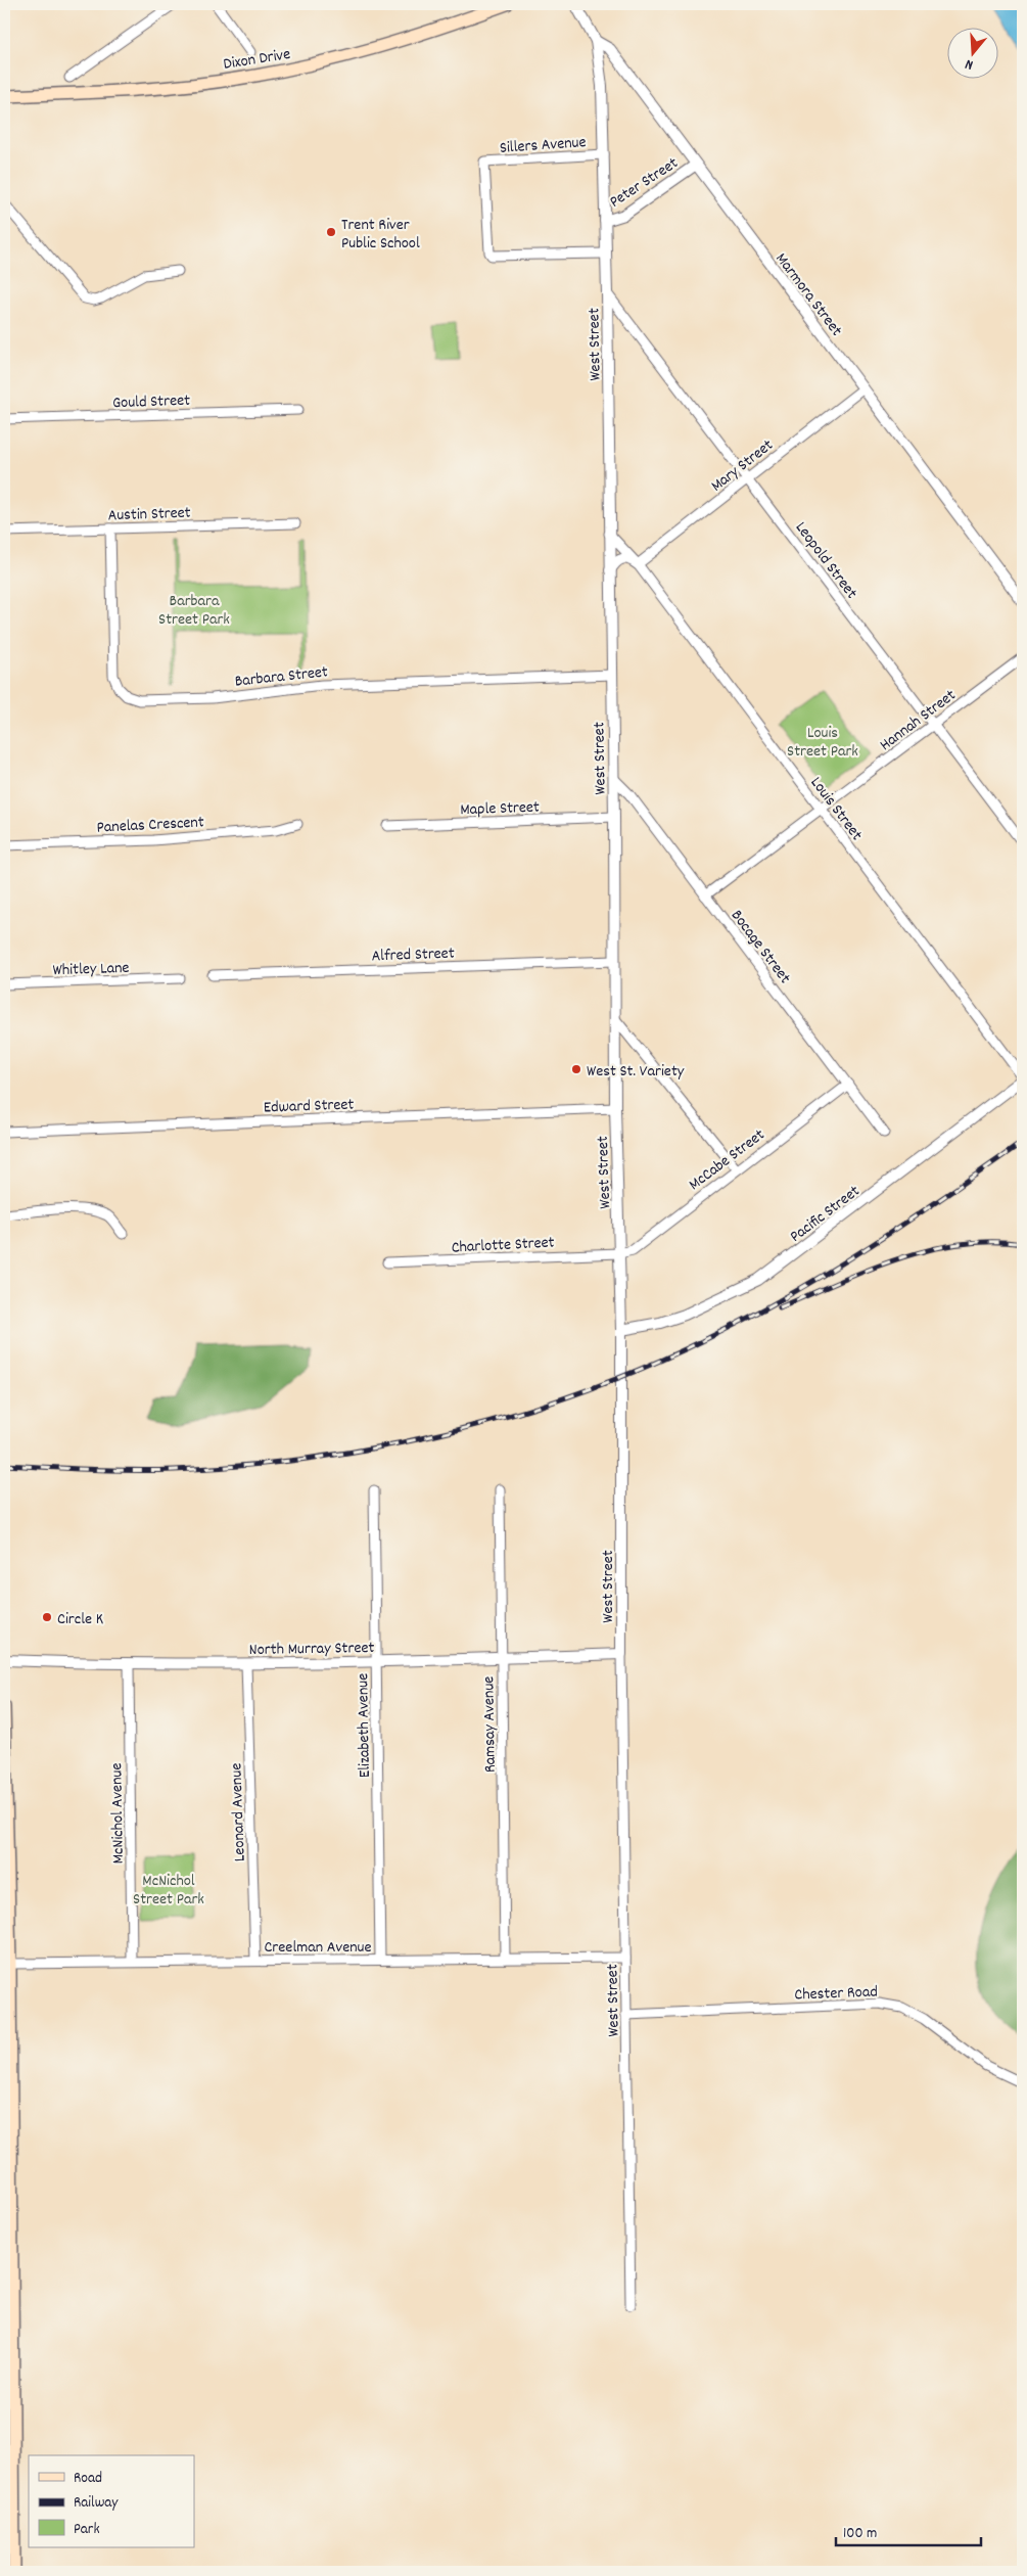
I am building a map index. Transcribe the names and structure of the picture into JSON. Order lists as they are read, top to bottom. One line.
{"streets":{"main road":["Dixon Drive"],"street":["Sillers Avenue","Peter Street","Marmora Street","West Street","Gould Street","Mary Street","Austin Street","Leopold Street","Barbara Street","Hannah Street","Maple Street","Louis Street","Panelas Crescent","Bocage Street","Alfred Street","Whitley Lane","Edward Street","McCabe Street","Pacific Street","Charlotte Street","North Murray Street","Ramsay Avenue","Elizabeth Avenue","Leonard Avenue","McNichol Avenue","Creelman Avenue","Chester Road"]},"crossings":[["Sillers Avenue","West Street"],["Peter Street","Marmora Street"],["Peter Street","West Street"],["Marmora Street","West Street"],["Marmora Street","Mary Street"],["West Street","Leopold Street"],["West Street","Barbara Street"],["West Street","Maple Street"],["West Street","Louis Street"],["West Street","Bocage Street"],["West Street","Alfred Street"],["West Street","Edward Street"],["West Street","McCabe Street"],["West Street","Pacific Street"],["West Street","Charlotte Street"],["West Street","North Murray Street"],["West Street","Creelman Avenue"],["West Street","Chester Road"],["Mary Street","Leopold Street"],["Mary Street","Louis Street"],["Austin Street","Barbara Street"],["Leopold Street","Hannah Street"],["Hannah Street","Louis Street"],["Hannah Street","Bocage Street"],["Louis Street","Pacific Street"],["Bocage Street","McCabe Street"],["McCabe Street","Charlotte Street"],["North Murray Street","Ramsay Avenue"],["North Murray Street","Elizabeth Avenue"],["North Murray Street","Leonard Avenue"],["North Murray Street","McNichol Avenue"],["Ramsay Avenue","Creelman Avenue"],["Elizabeth Avenue","Creelman Avenue"],["Leonard Avenue","Creelman Avenue"],["McNichol Avenue","Creelman Avenue"]],"parks":["Barbara Street Park","Louis Street Park","McNichol Street Park"],"places":["Trent River Public School","West St. Variety","Circle K"],"legend":["Road","Railway","Park"],"scale_bar":"100 m","north":"bottom"}
